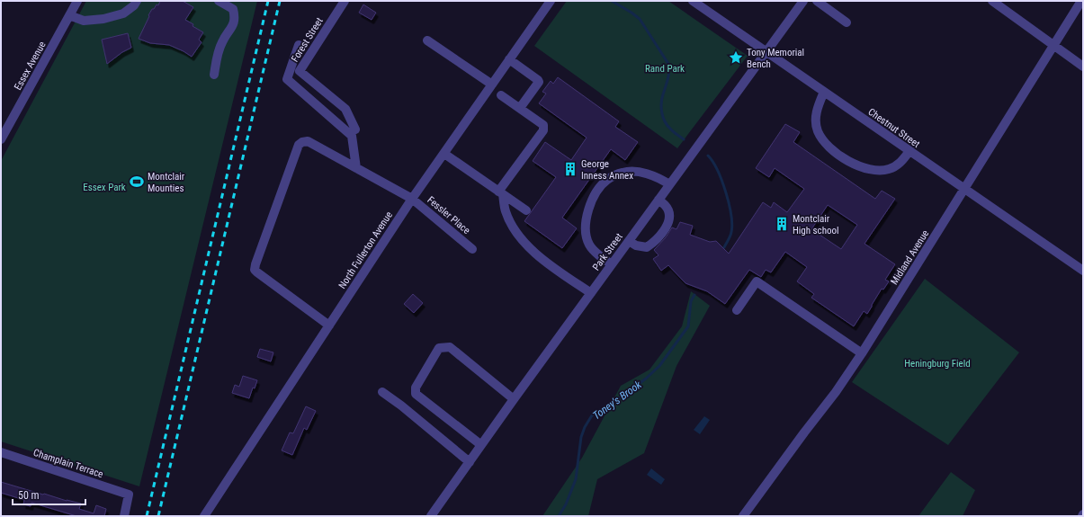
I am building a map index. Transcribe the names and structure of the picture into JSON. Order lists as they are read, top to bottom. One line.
{"streets":{"street":["Forest Street","Essex Avenue","Chestnut Street","Fessler Place","North Fullerton Avenue","Park Street","Midland Avenue","Champlain Terrace"]},"crossings":[["Chestnut Street","Park Street"],["Chestnut Street","Midland Avenue"],["Fessler Place","North Fullerton Avenue"]],"water":["Toney's Brook"],"parks":["Rand Park","Essex Park","Heningburg Field"],"places":{"place":["Tony Memorial Bench"],"building":["George Inness Annex","Montclair High school"],"sports":["Montclair Mounties"]},"scale_bar":"50 m"}
